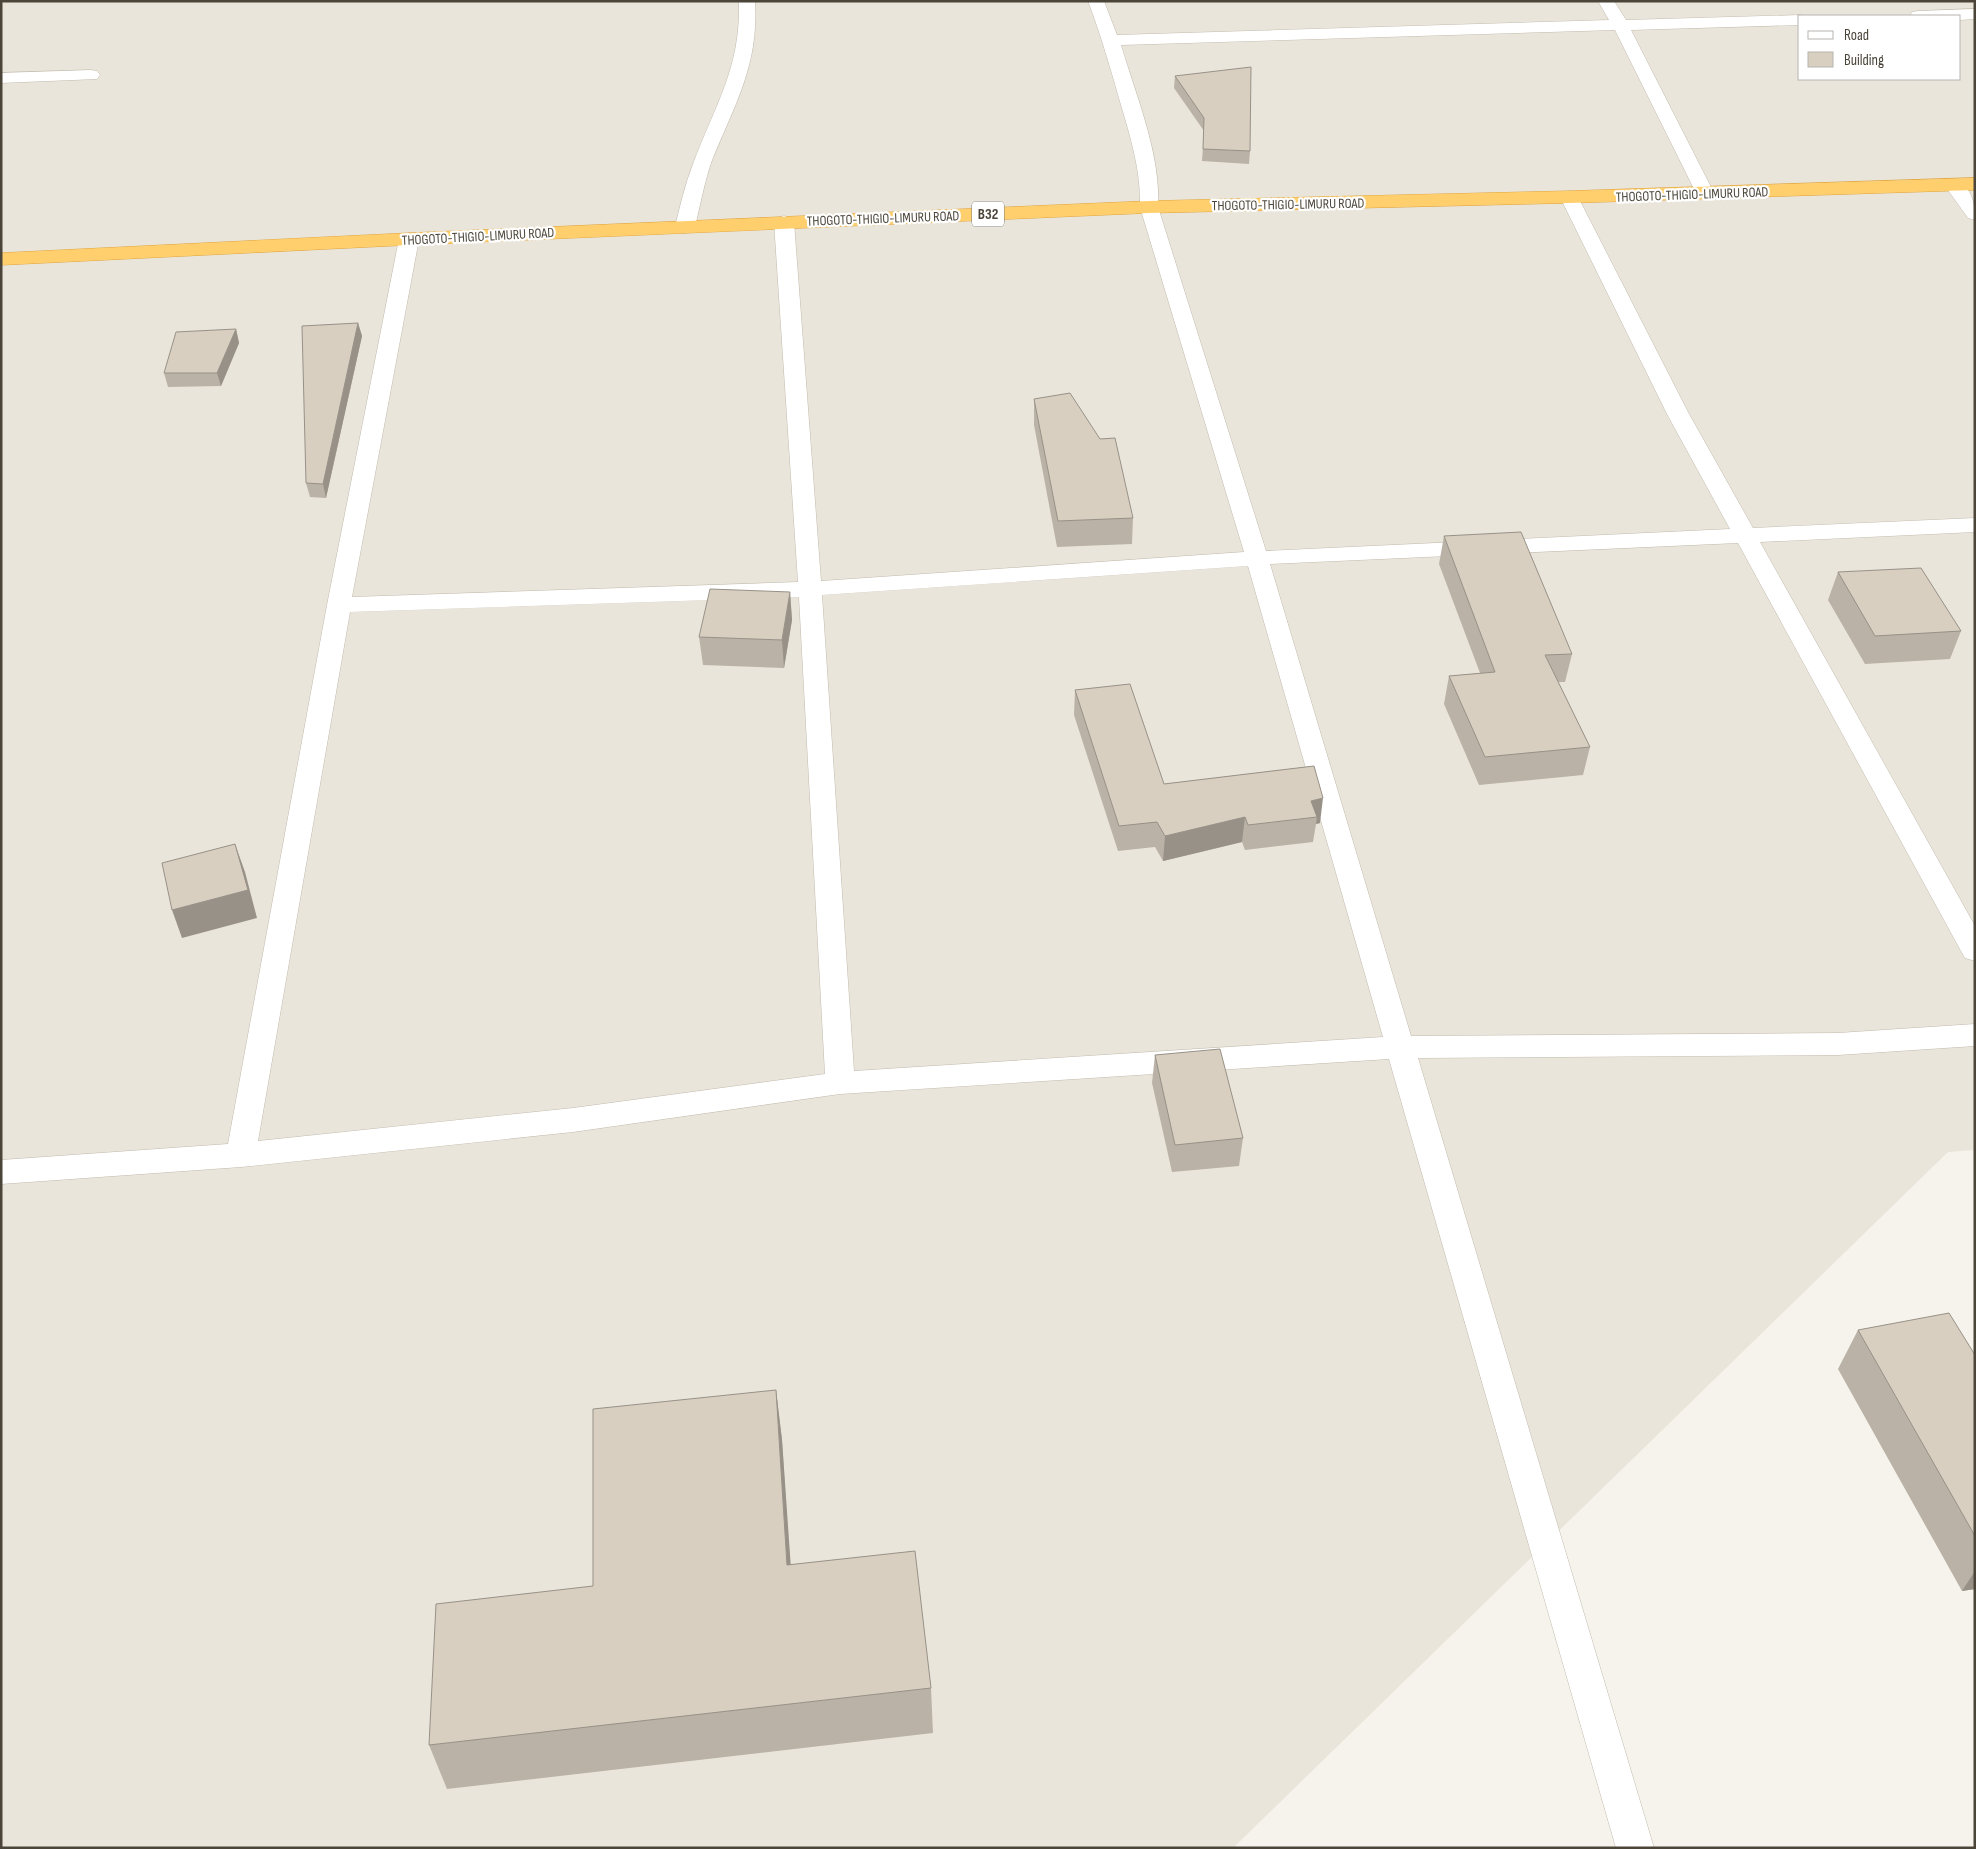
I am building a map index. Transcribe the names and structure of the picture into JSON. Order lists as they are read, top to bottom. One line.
{"streets":{"highway":["THOGOTO-THIGIO-LIMURU ROAD","B32"]},"legend":["Road","Building"]}
